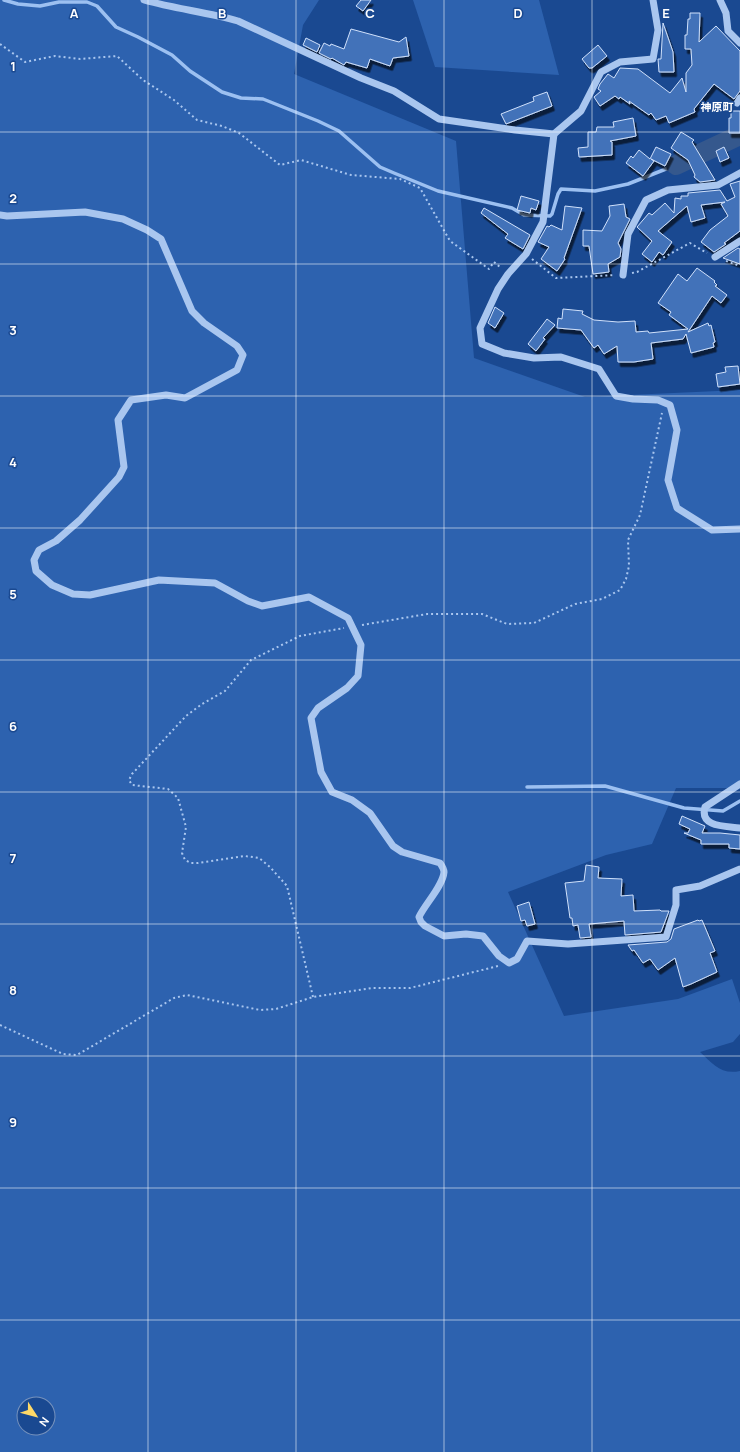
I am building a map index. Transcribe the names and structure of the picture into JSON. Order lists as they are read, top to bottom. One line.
{"districts":["神原町"],"north":"bottom right","grid":{"columns":["A","B","C","D","E"],"rows":["1","2","3","4","5","6","7","8","9"]}}
